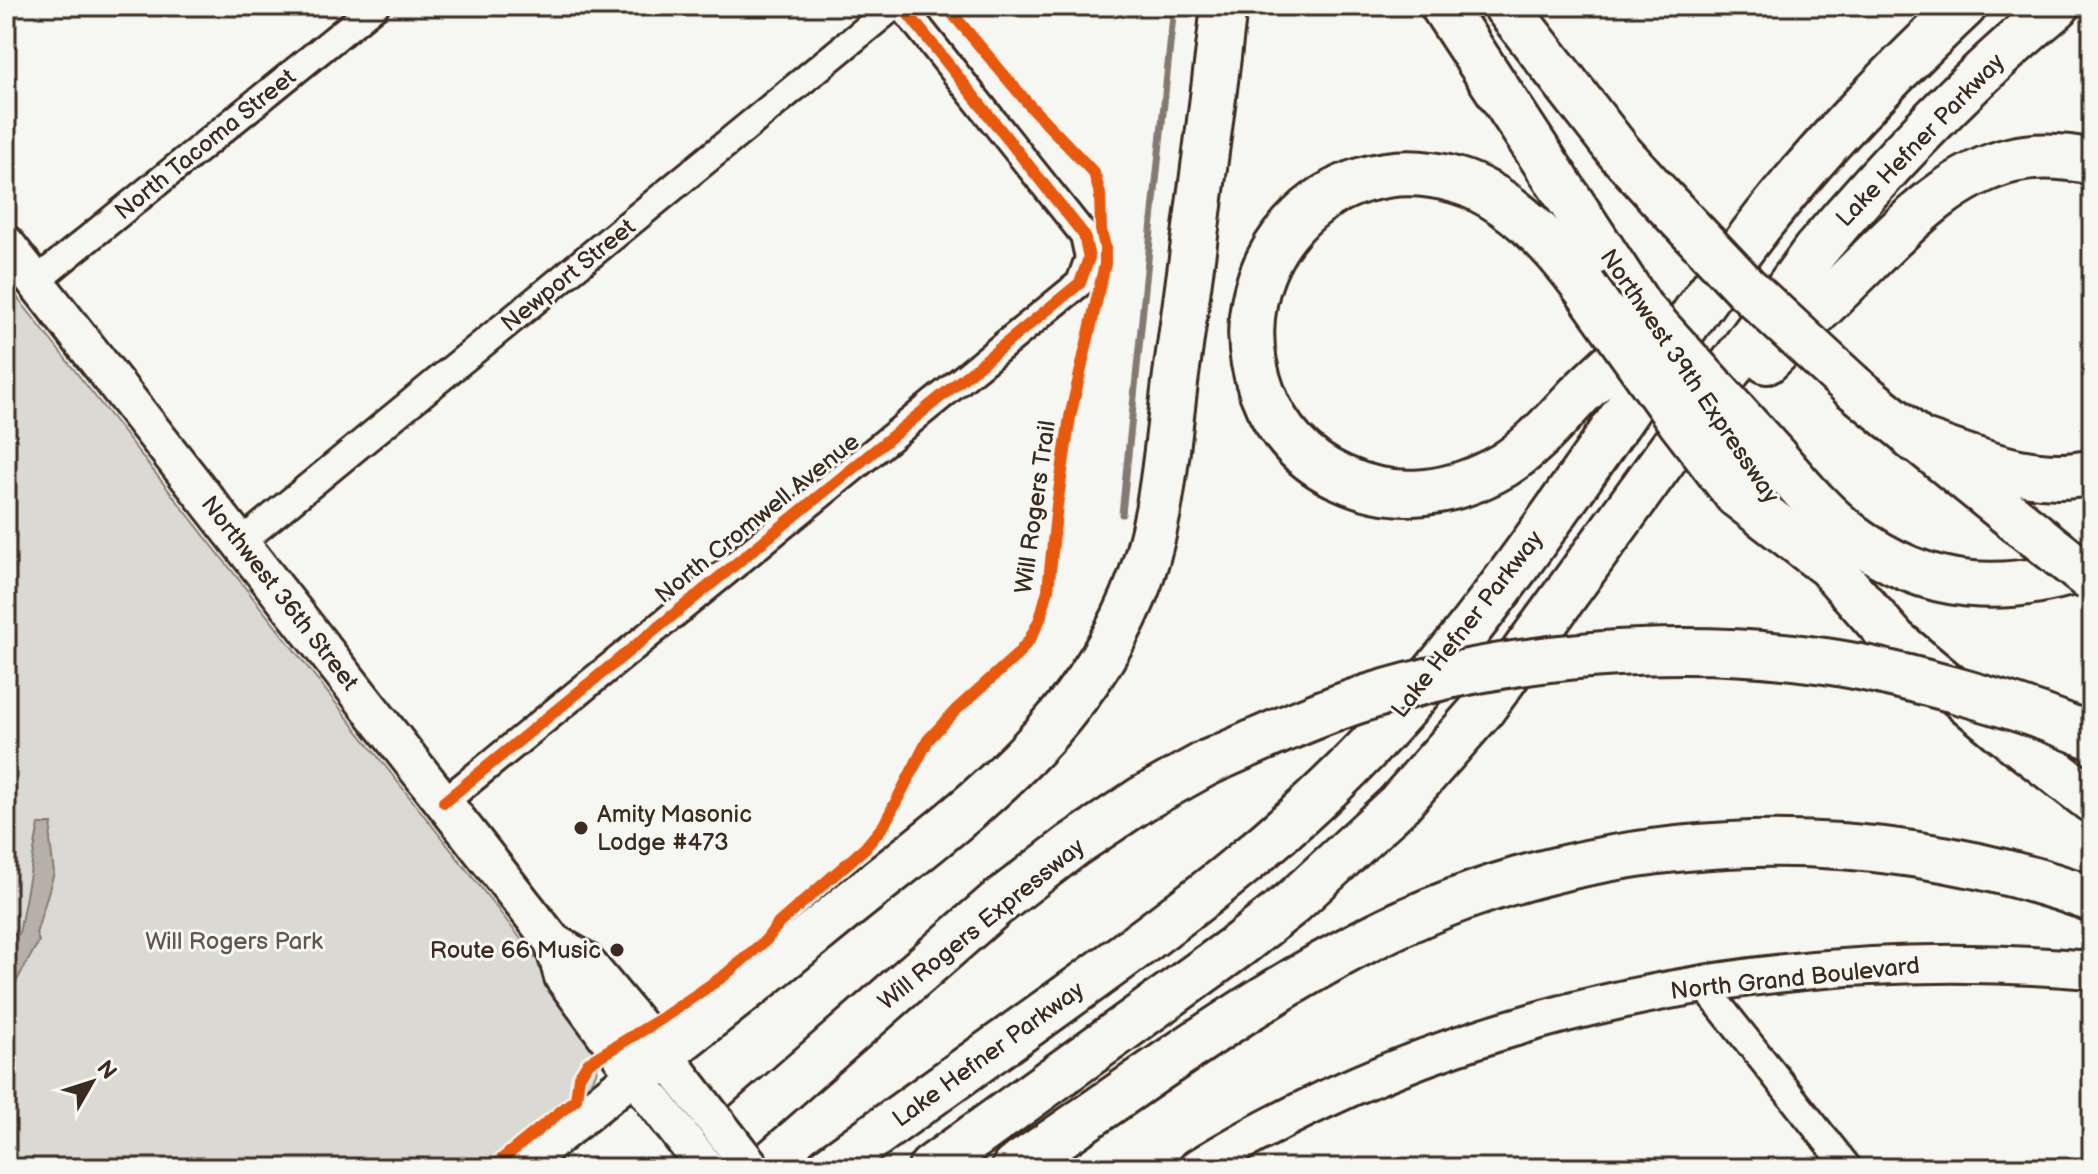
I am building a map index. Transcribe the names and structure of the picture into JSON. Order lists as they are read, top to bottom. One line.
{"streets":{"highway":["Lake Hefner Parkway","Northwest 39th Expressway","Will Rogers Expressway"],"main road":["Northwest 36th Street","North Grand Boulevard"],"street":["North Tacoma Street","Newport Street","North Cromwell Avenue"],"cycle path":["Will Rogers Trail"]},"crossings":[["North Tacoma Street","Northwest 36th Street"],["Newport Street","Northwest 36th Street"],["North Cromwell Avenue","Northwest 36th Street"]],"parks":["Will Rogers Park"],"places":["Amity Masonic Lodge #473","Route 66 Music"],"north":"top right"}
